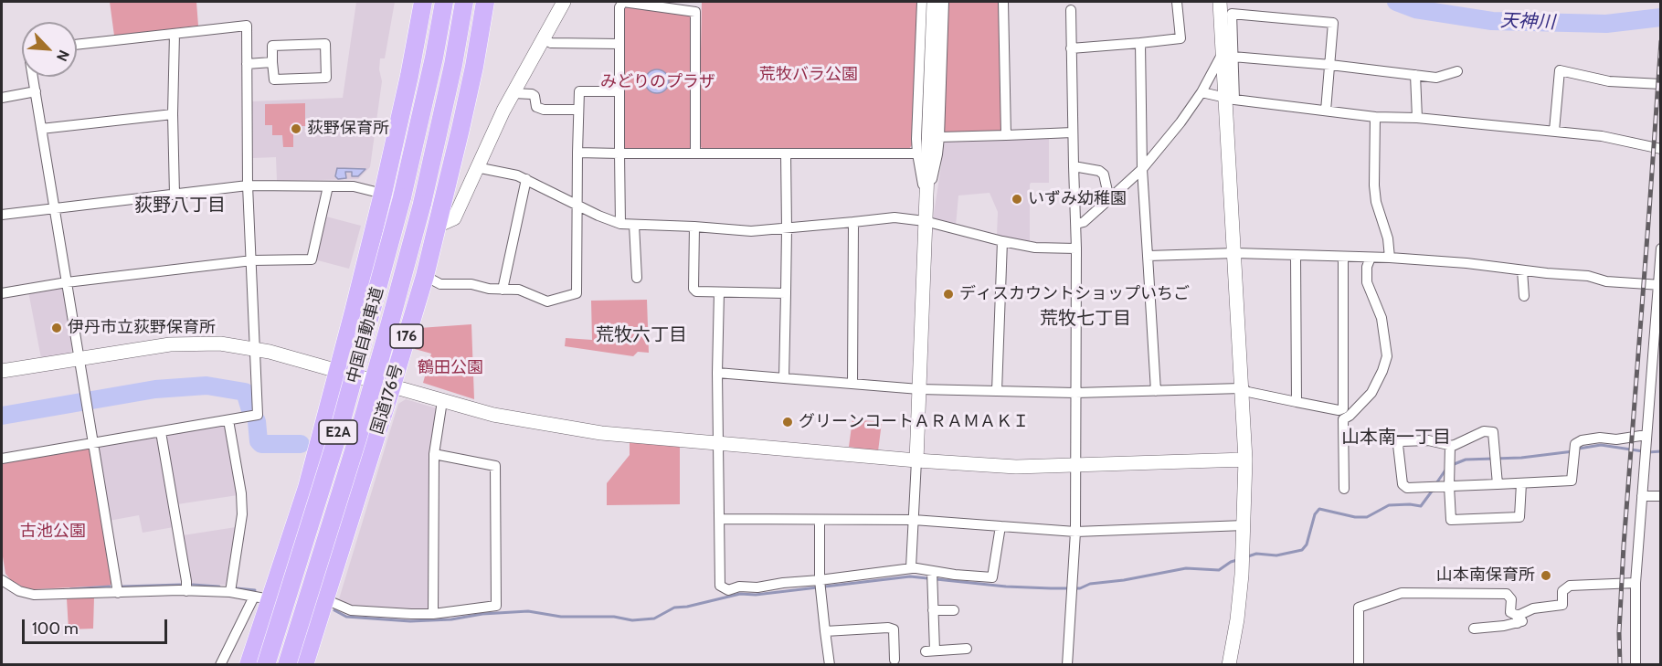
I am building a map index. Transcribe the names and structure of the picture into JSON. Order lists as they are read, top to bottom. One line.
{"streets":{"highway":["中国自動車道","176","国道176号","E2A"]},"districts":["荻野八丁目","荒牧七丁目","荒牧六丁目","山本南一丁目"],"water":["天神川"],"parks":["荒牧バラ公園","みどりのプラザ","鶴田公園","古池公園"],"places":["荻野保育所","いずみ幼稚園","ディスカウントショップいちご","伊丹市立荻野保育所","グリーンコートＡＲＡＭＡＫＩ","山本南保育所"],"scale_bar":"100 m","north":"bottom right"}
